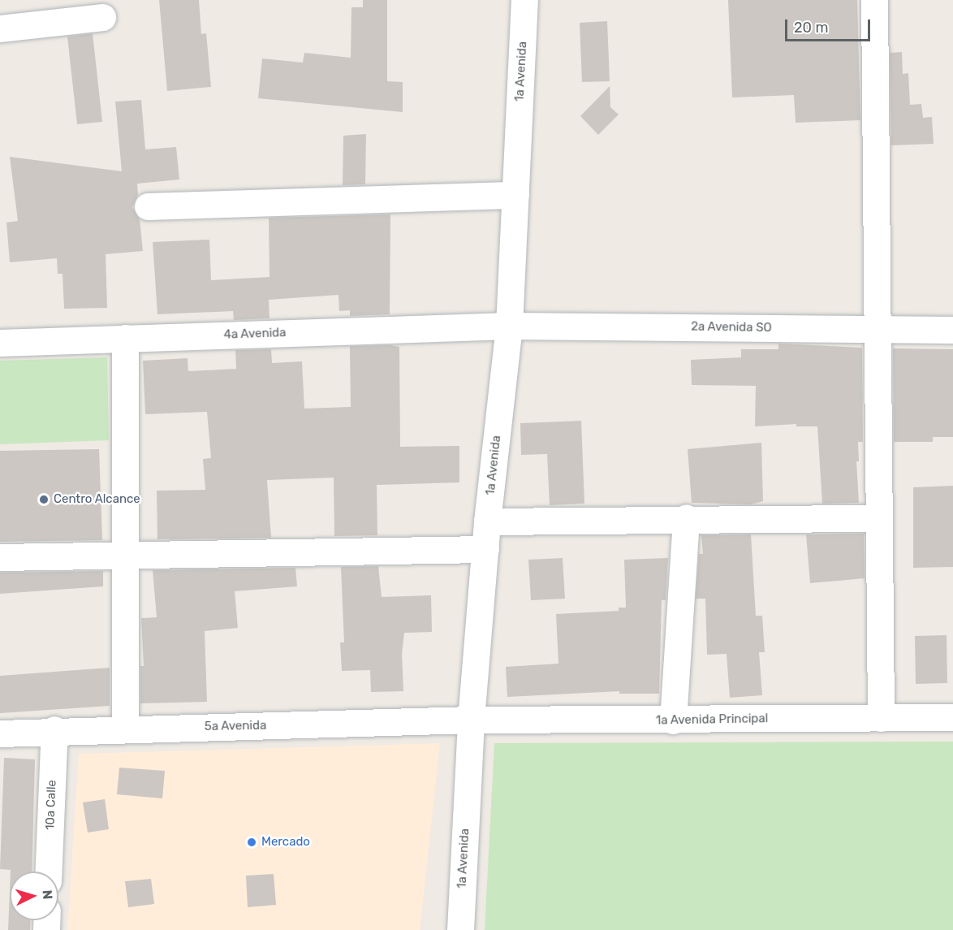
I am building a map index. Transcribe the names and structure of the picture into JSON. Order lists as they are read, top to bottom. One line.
{"streets":{"street":["1a Avenida","2a Avenida SO","4a Avenida","1a Avenida Principal","5a Avenida","10a Calle"]},"crossings":[["1a Avenida","2a Avenida SO"],["1a Avenida","4a Avenida"],["1a Avenida","1a Avenida Principal"],["1a Avenida","5a Avenida"],["2a Avenida SO","4a Avenida"],["1a Avenida Principal","5a Avenida"],["5a Avenida","10a Calle"]],"places":["Centro Alcance","Mercado"],"scale_bar":"20 m","north":"right"}
